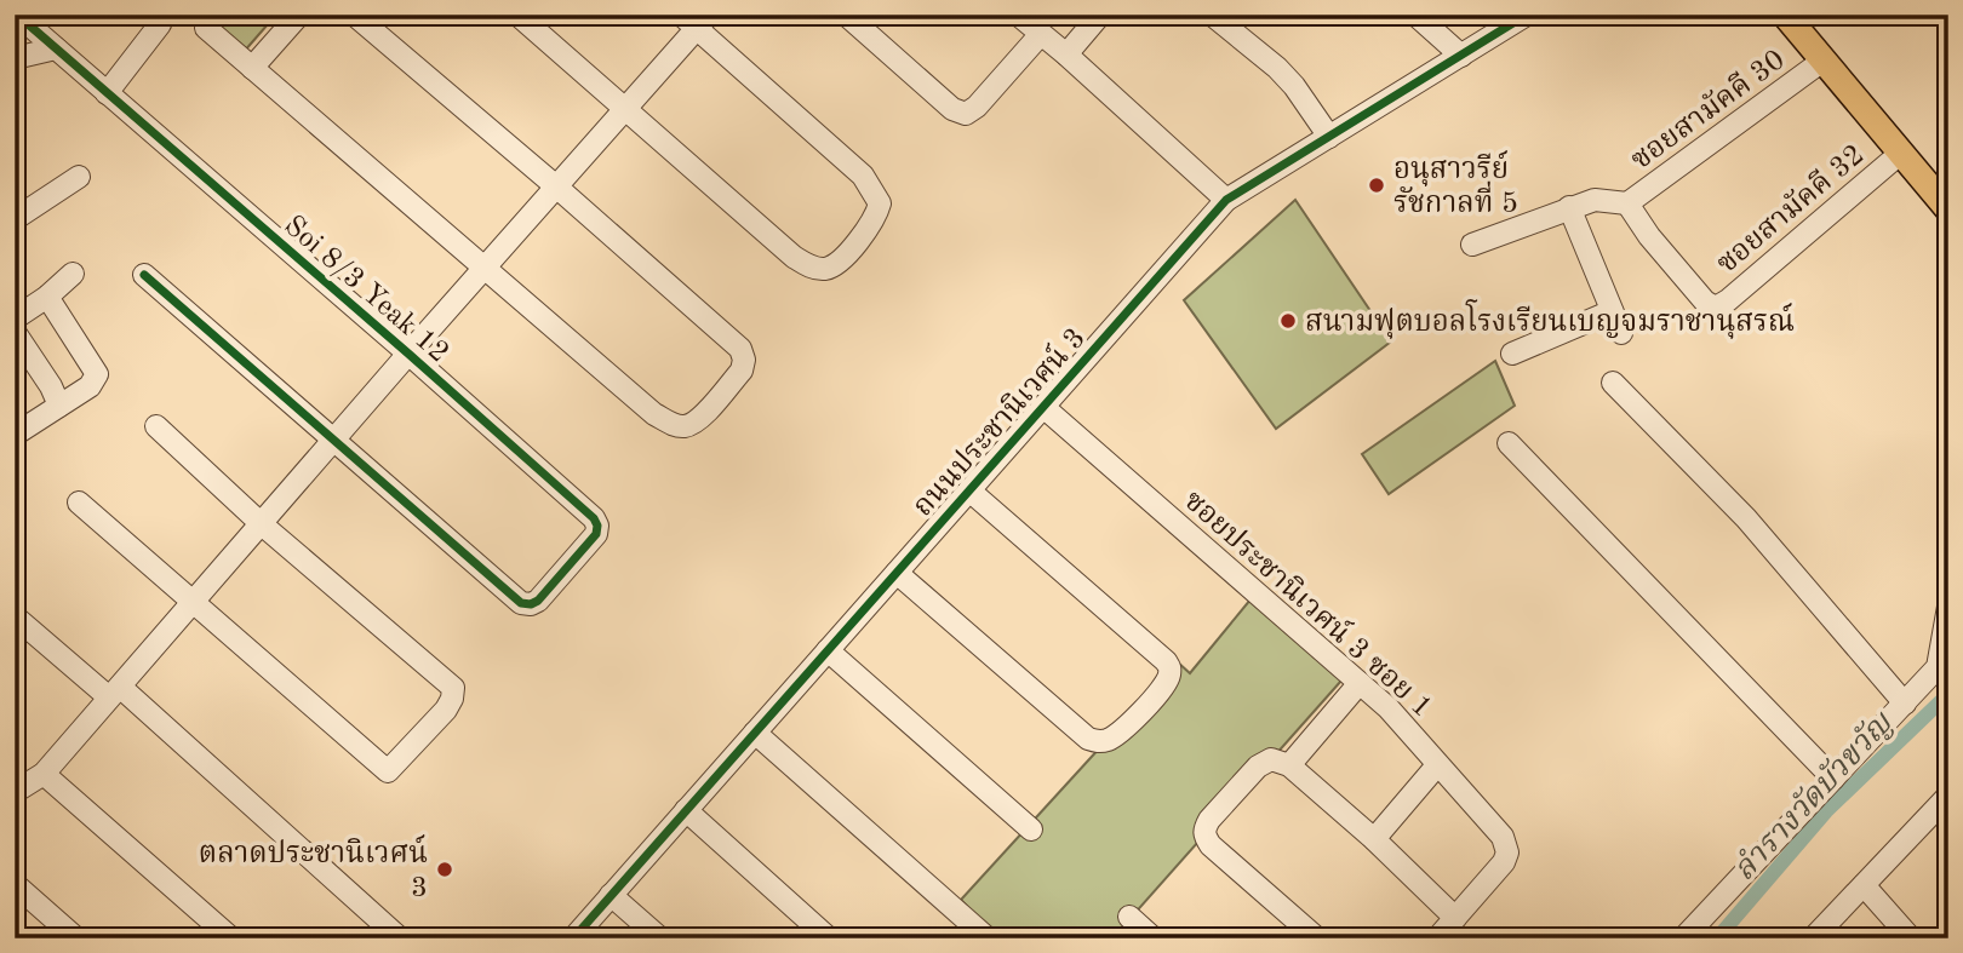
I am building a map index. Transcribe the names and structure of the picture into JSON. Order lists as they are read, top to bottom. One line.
{"streets":{"street":["ซอยสามัคคี 30","ซอยสามัคคี 32","Soi 8/3 Yeak 12","ถนนประชานิเวศน์ 3","ซอยประชานิเวศน์ 3 ซอย 1"]},"crossings":[["ซอยสามัคคี 30","ซอยสามัคคี 32"],["ถนนประชานิเวศน์ 3","ซอยประชานิเวศน์ 3 ซอย 1"]],"water":["ลำรางวัดบัวขวัญ"],"places":["อนุสาวรีย์ รัชกาลที่ 5","สนามฟุตบอลโรงเรียนเบญจมราชานุสรณ์","ตลาดประชานิเวศน์ 3"]}
